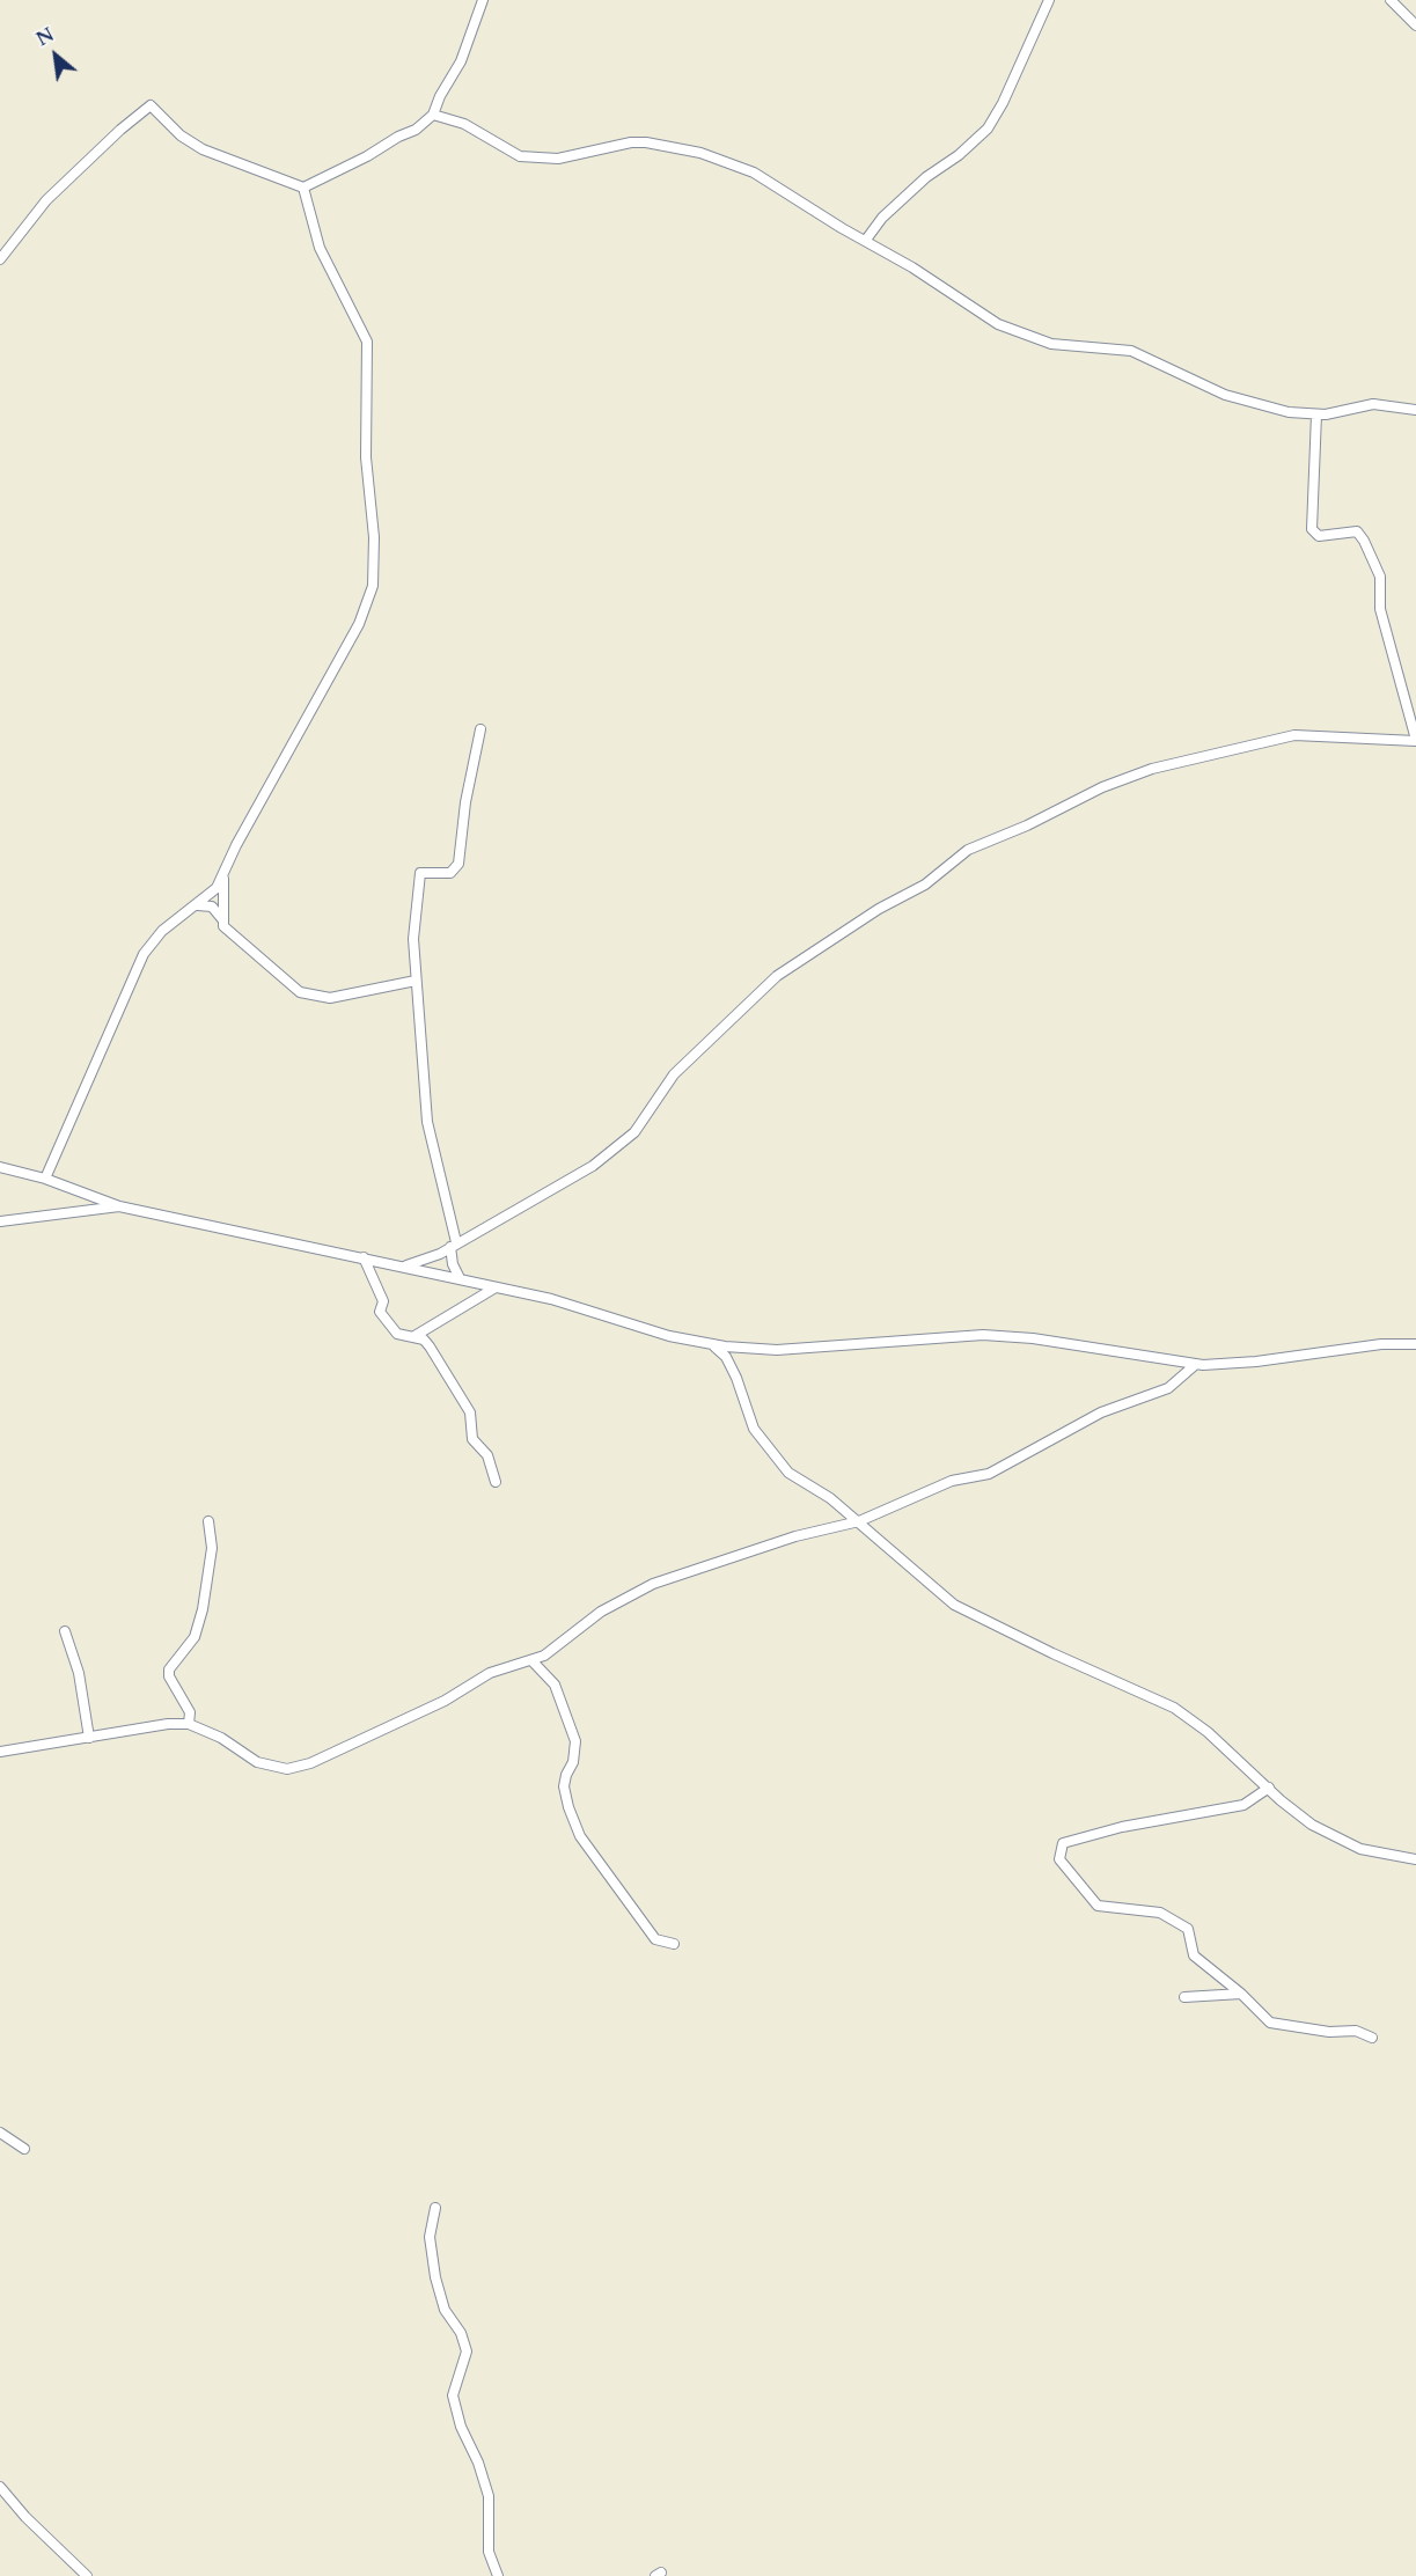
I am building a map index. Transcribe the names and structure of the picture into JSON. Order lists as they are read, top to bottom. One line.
{"north":"top left"}
